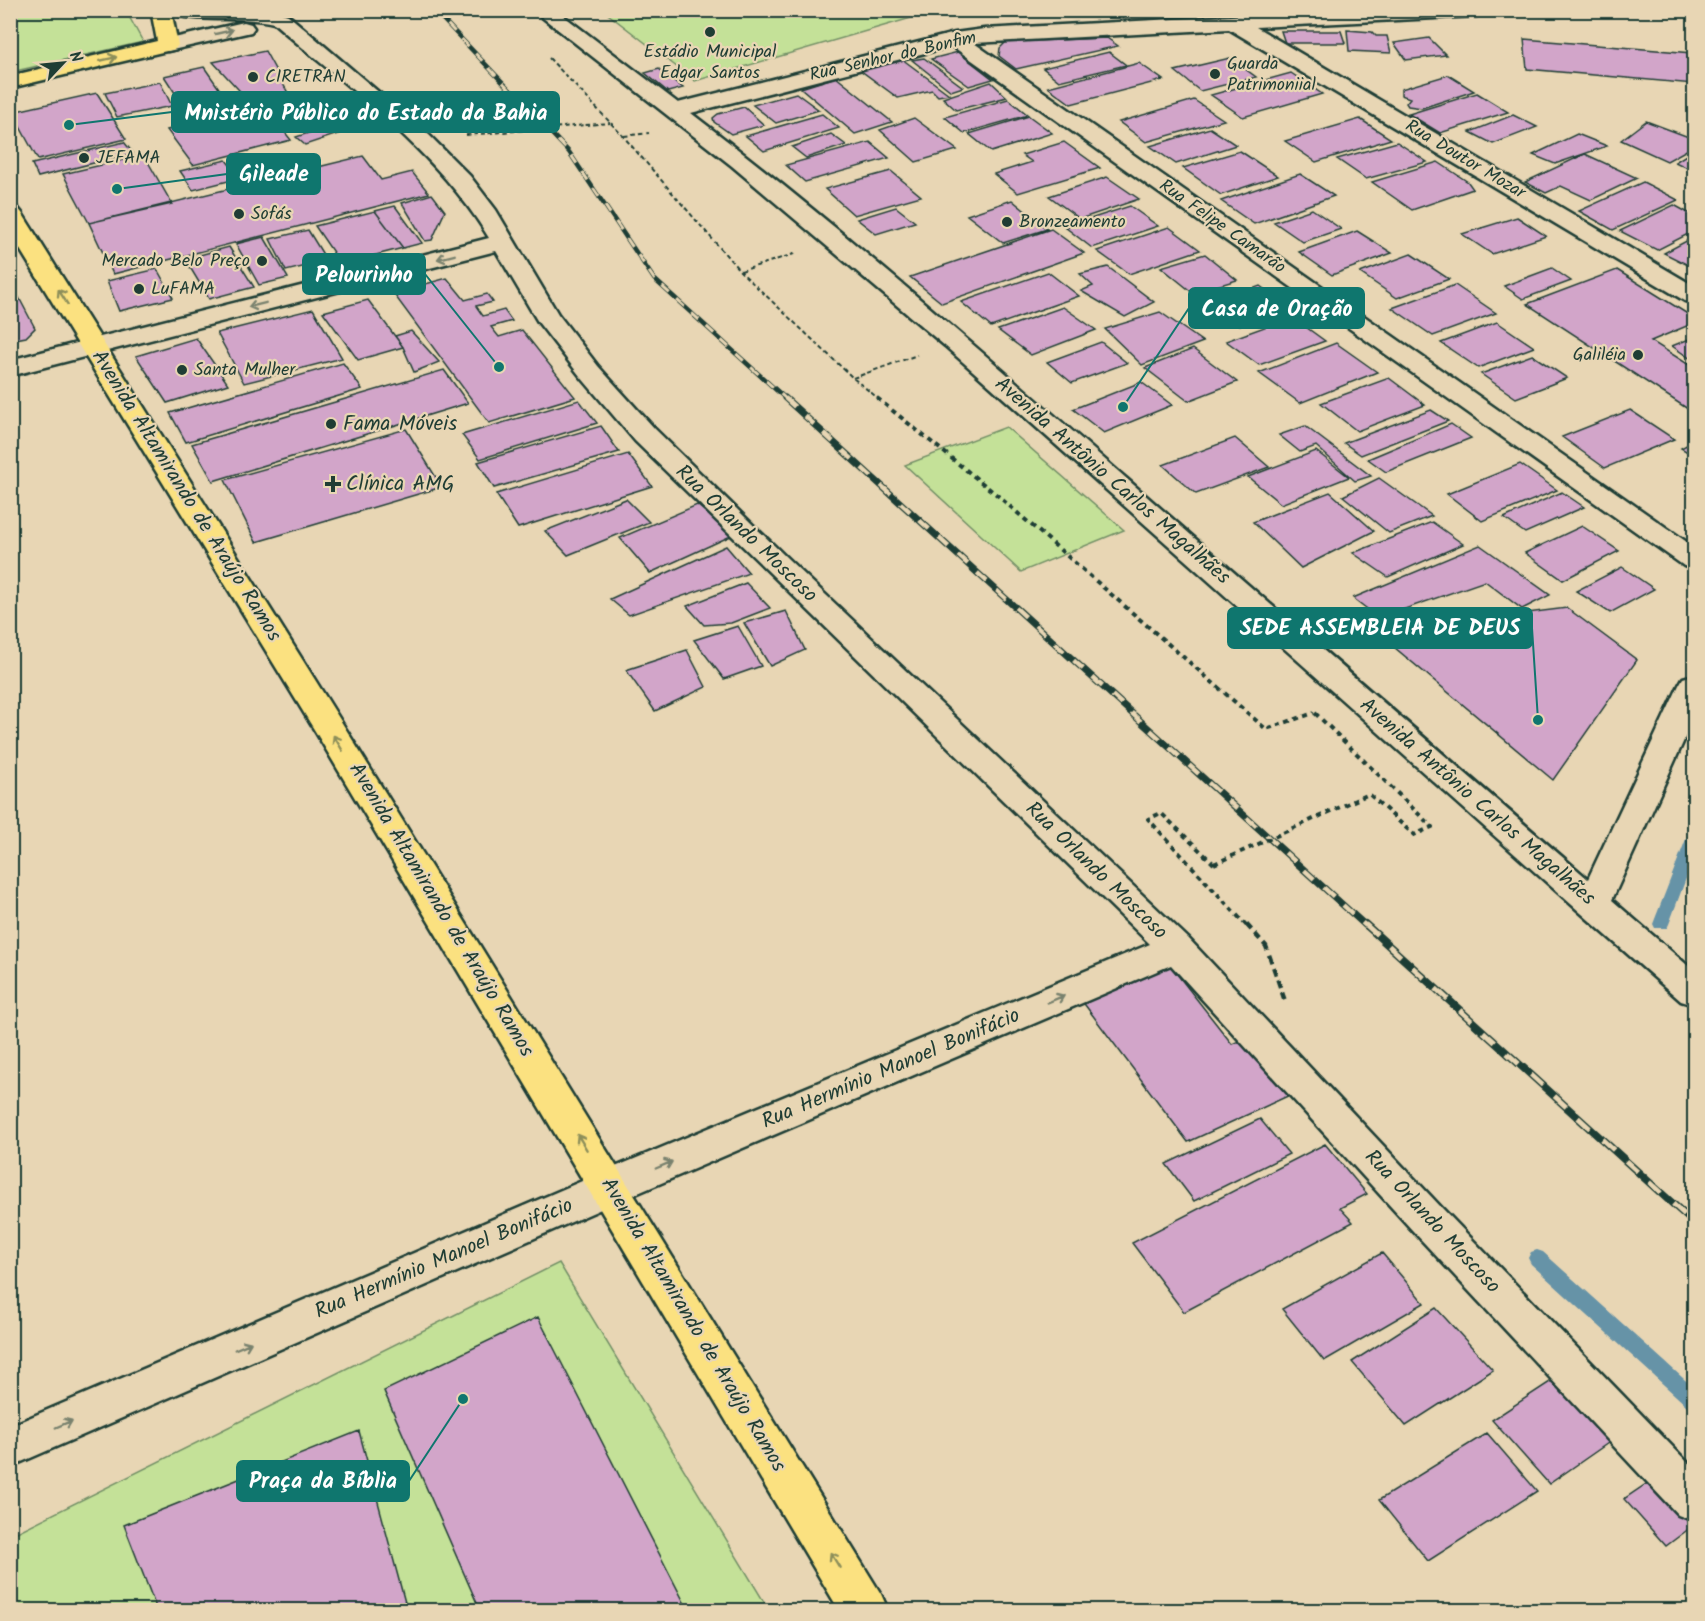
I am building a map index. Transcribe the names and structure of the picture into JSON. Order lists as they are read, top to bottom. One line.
{"streets":{"main road":["Avenida Altamirando de Araújo Ramos"],"street":["Rua Senhor do Bonfim","Rua Doutor Mozar","Rua Felipe Camarão","Avenida Antônio Carlos Magalhães","Rua Orlando Moscoso","Rua Hermínio Manoel Bonifácio"]},"crossings":[["Rua Senhor do Bonfim","Rua Doutor Mozar"],["Rua Senhor do Bonfim","Rua Felipe Camarão"],["Rua Senhor do Bonfim","Avenida Antônio Carlos Magalhães"],["Avenida Altamirando de Araújo Ramos","Rua Hermínio Manoel Bonifácio"],["Rua Orlando Moscoso","Rua Hermínio Manoel Bonifácio"]],"one_way":["Avenida Altamirando de Araújo Ramos","Rua Hermínio Manoel Bonifácio"],"places":{"other":["Estádio Municipal Edgar Santos","Guarda Patrimoniial","CIRETRAN","Mnistério Público do Estado da Bahia","JEFAMA","Gileade","Sofás","Bronzeamento","Mercado Belo Preço","LuFAMA","Galiléia","Pelourinho","Santa Mulher","Casa de Oração","Fama Móveis","SEDE ASSEMBLEIA DE DEUS","Praça da Bíblia"],"health":["Clínica AMG"]},"north":"top right"}
